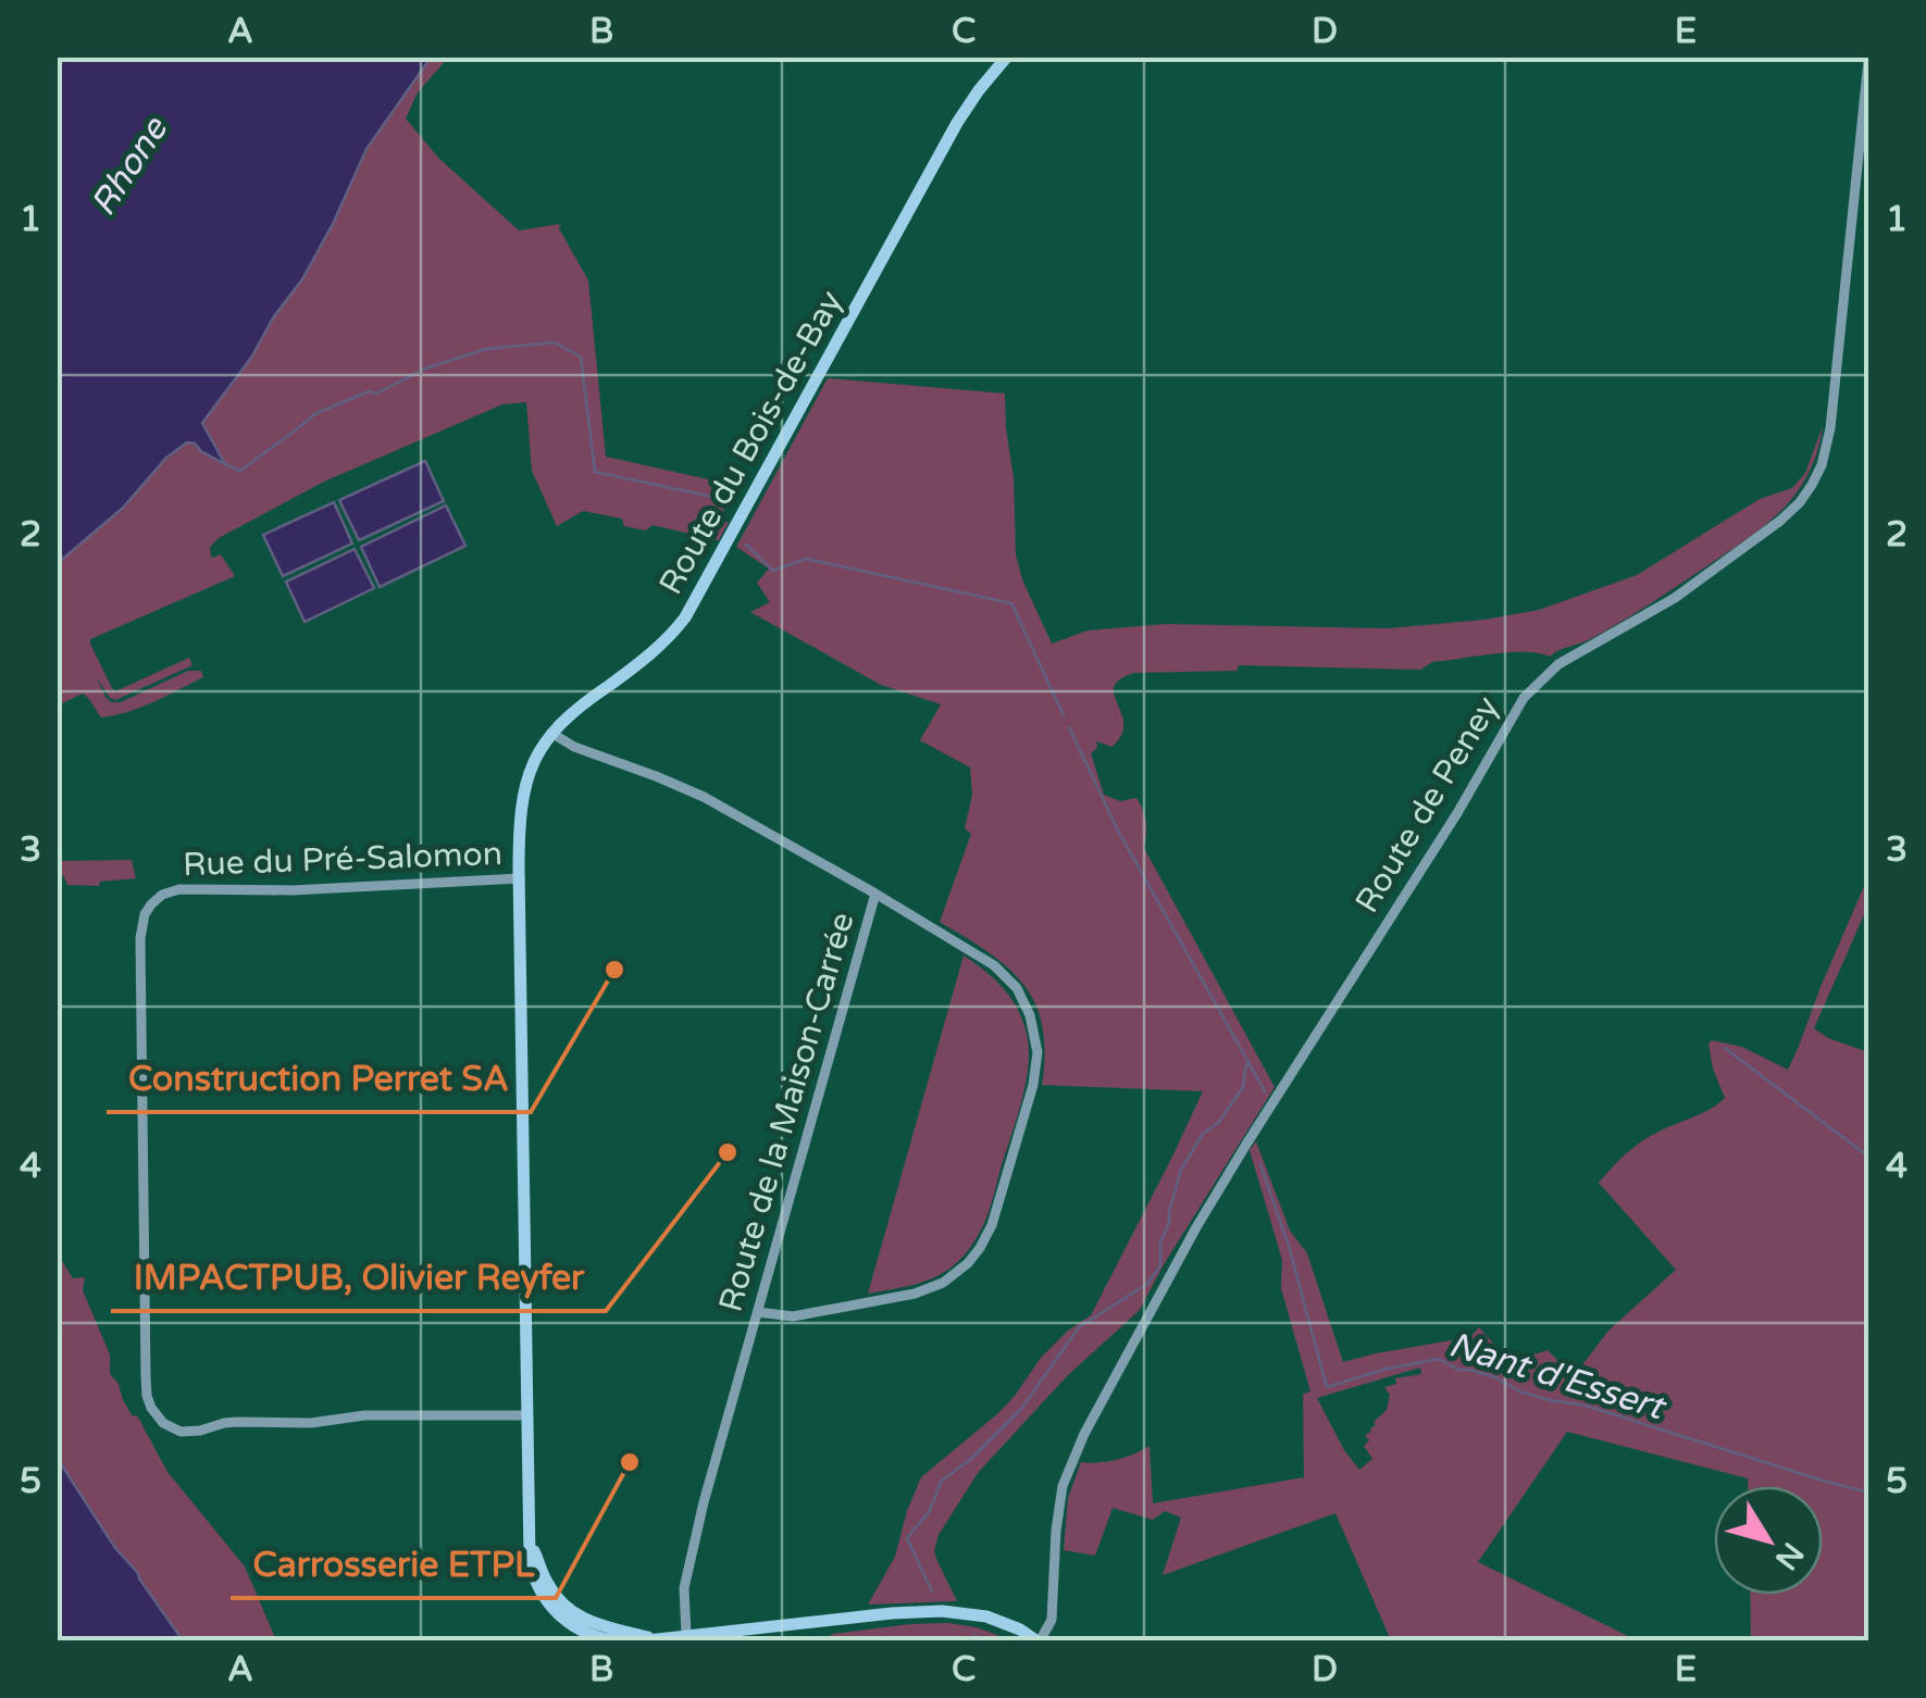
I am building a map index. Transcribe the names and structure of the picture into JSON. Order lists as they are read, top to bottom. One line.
{"streets":{"main road":["Route du Bois-de-Bay"],"street":["Route de Peney","Rue du Pré-Salomon","Route de la Maison-Carrée"]},"crossings":[["Route du Bois-de-Bay","Route de Peney"],["Route du Bois-de-Bay","Rue du Pré-Salomon"],["Route du Bois-de-Bay","Route de la Maison-Carrée"]],"water":["Rhone","Nant d'Essert"],"places":["Construction Perret SA","IMPACTPUB, Olivier Reyfer","Carrosserie ETPL"],"north":"bottom right","grid":{"columns":["A","B","C","D","E"],"rows":["1","2","3","4","5"]}}
